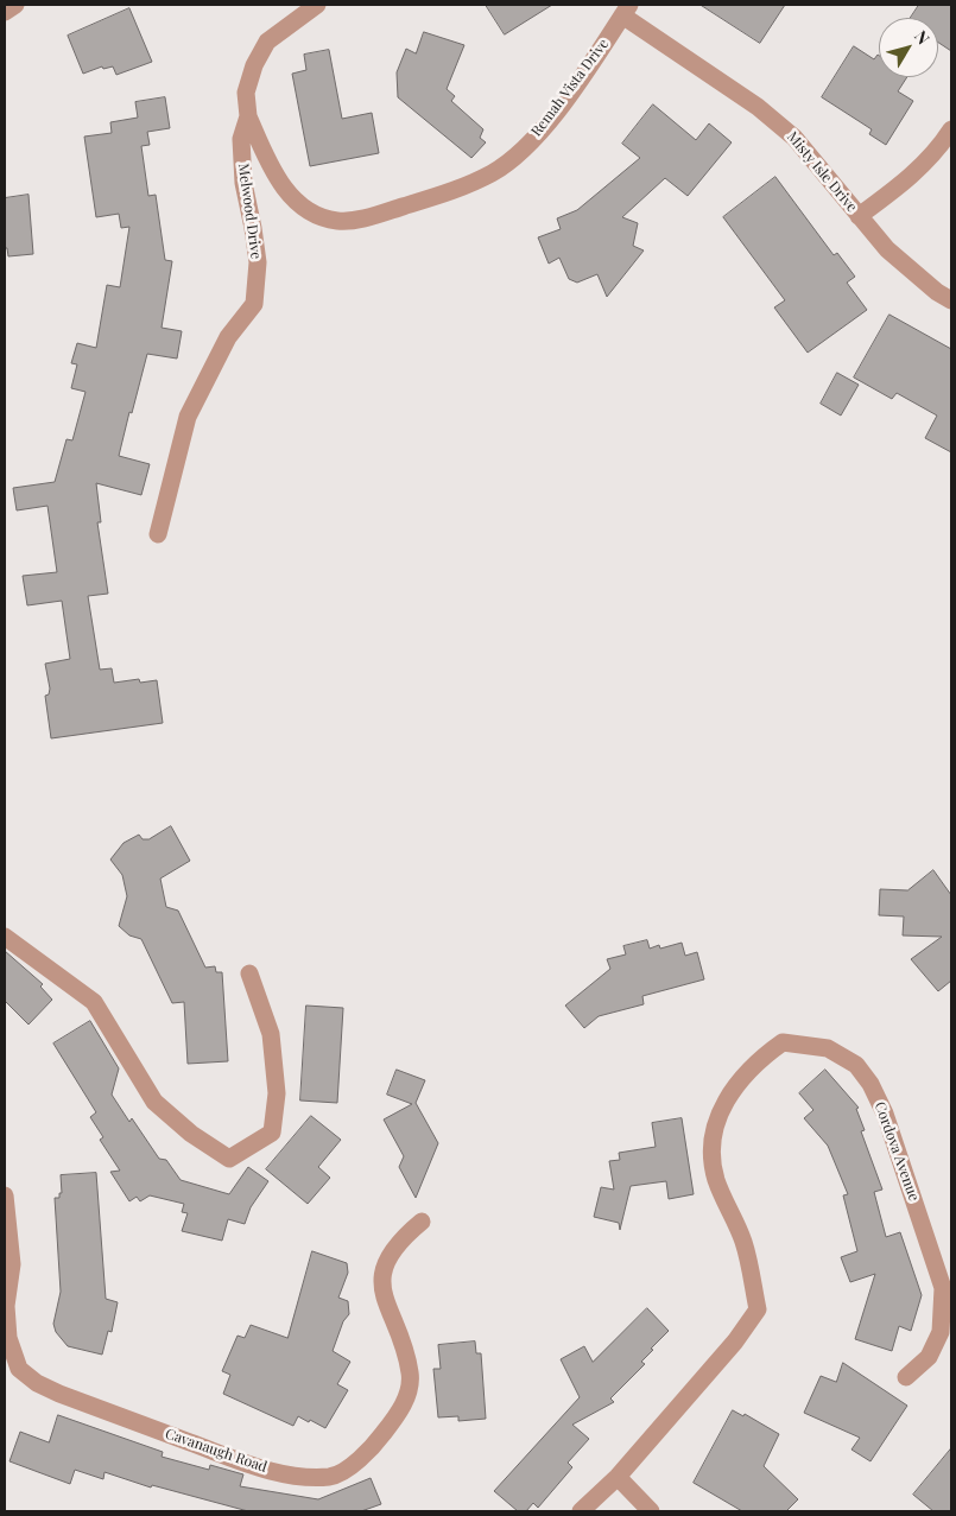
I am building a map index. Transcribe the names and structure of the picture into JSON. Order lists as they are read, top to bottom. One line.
{"streets":{"street":["Remah Vista Drive","Misty Isle Drive","Melwood Drive","Cordova Avenue","Cavanaugh Road"]},"crossings":[["Remah Vista Drive","Misty Isle Drive"],["Remah Vista Drive","Melwood Drive"]],"north":"top right"}
